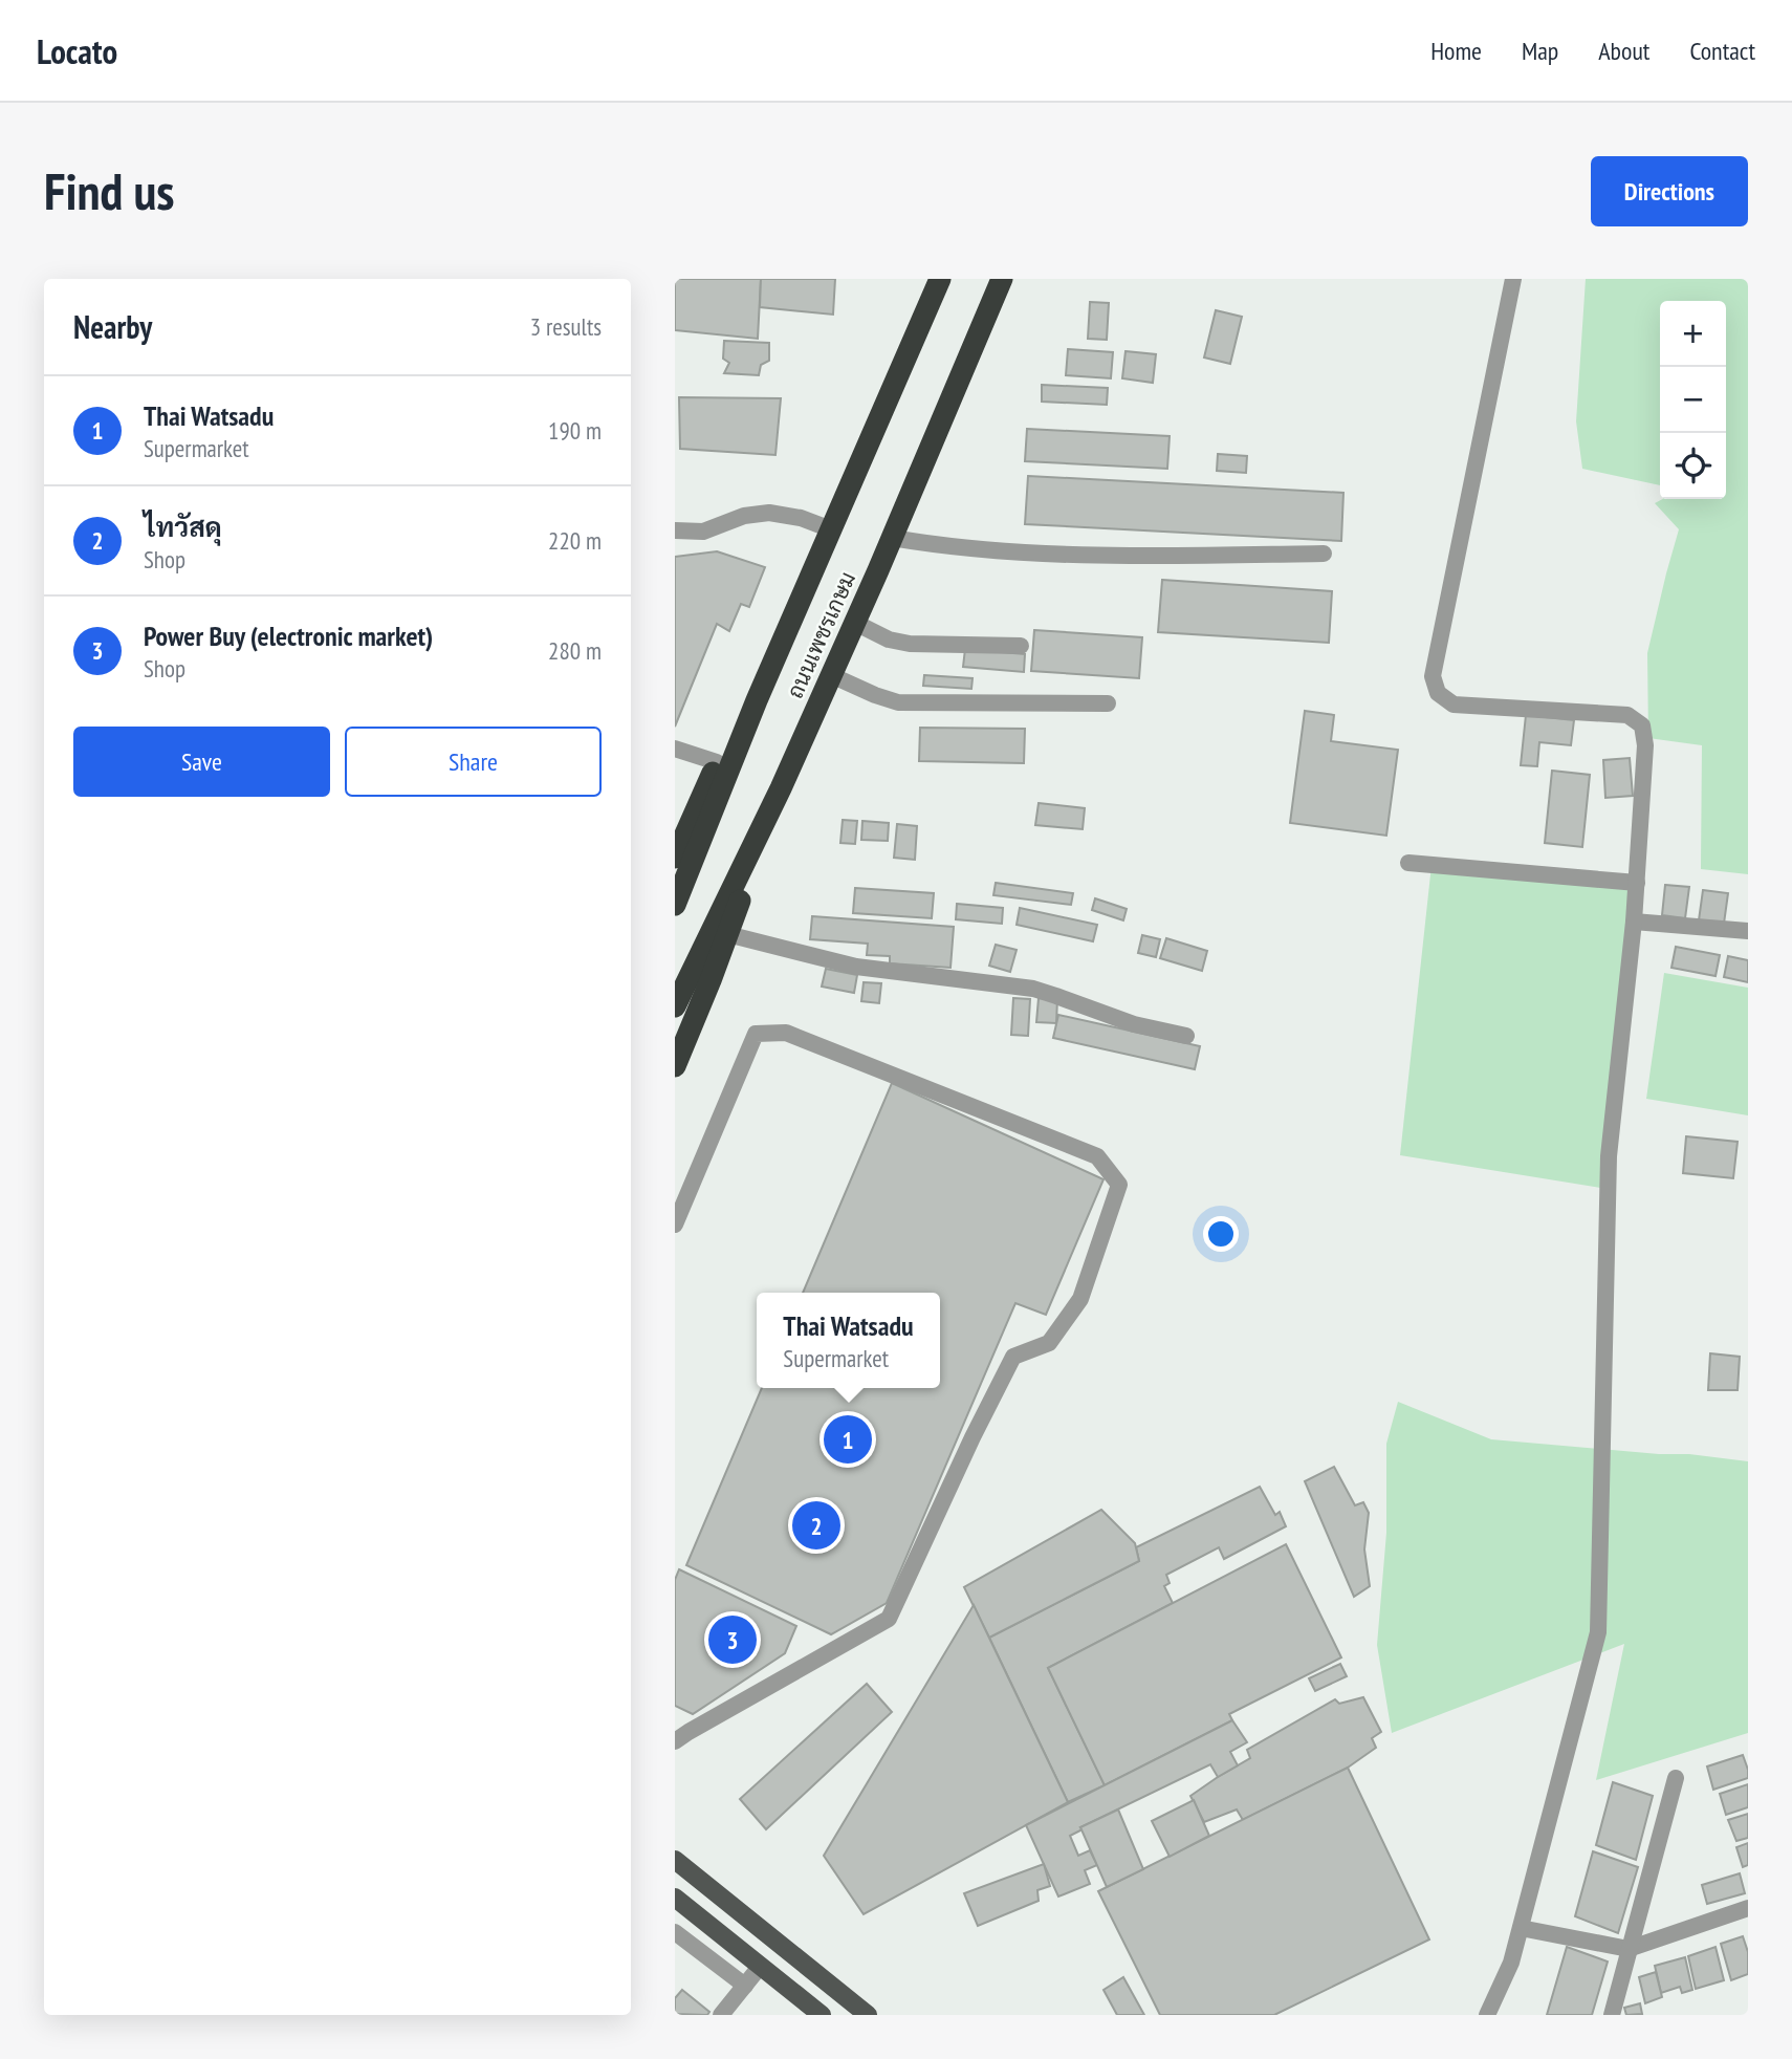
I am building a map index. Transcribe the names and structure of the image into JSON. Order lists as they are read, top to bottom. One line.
{"streets":{"highway":["ถนนเพชรเกษม"]},"page":{"header":"Locato","nav":["Home","Map","About","Contact"],"buttons":["Directions",["Save","Share"]],"title":"Find us","heading":["Nearby","3 results"],"map_buttons":["+","−"],"list":[{"mark":"1","name":"Thai Watsadu","note":"Supermarket","value":"190 m"},{"mark":"2","name":"ไทวัสดุ","note":"Shop","value":"220 m"},{"mark":"3","name":"Power Buy (electronic market)","note":"Shop","value":"280 m"}],"popup":["Thai Watsadu","Supermarket"],"pins":["1","2","3"]}}
